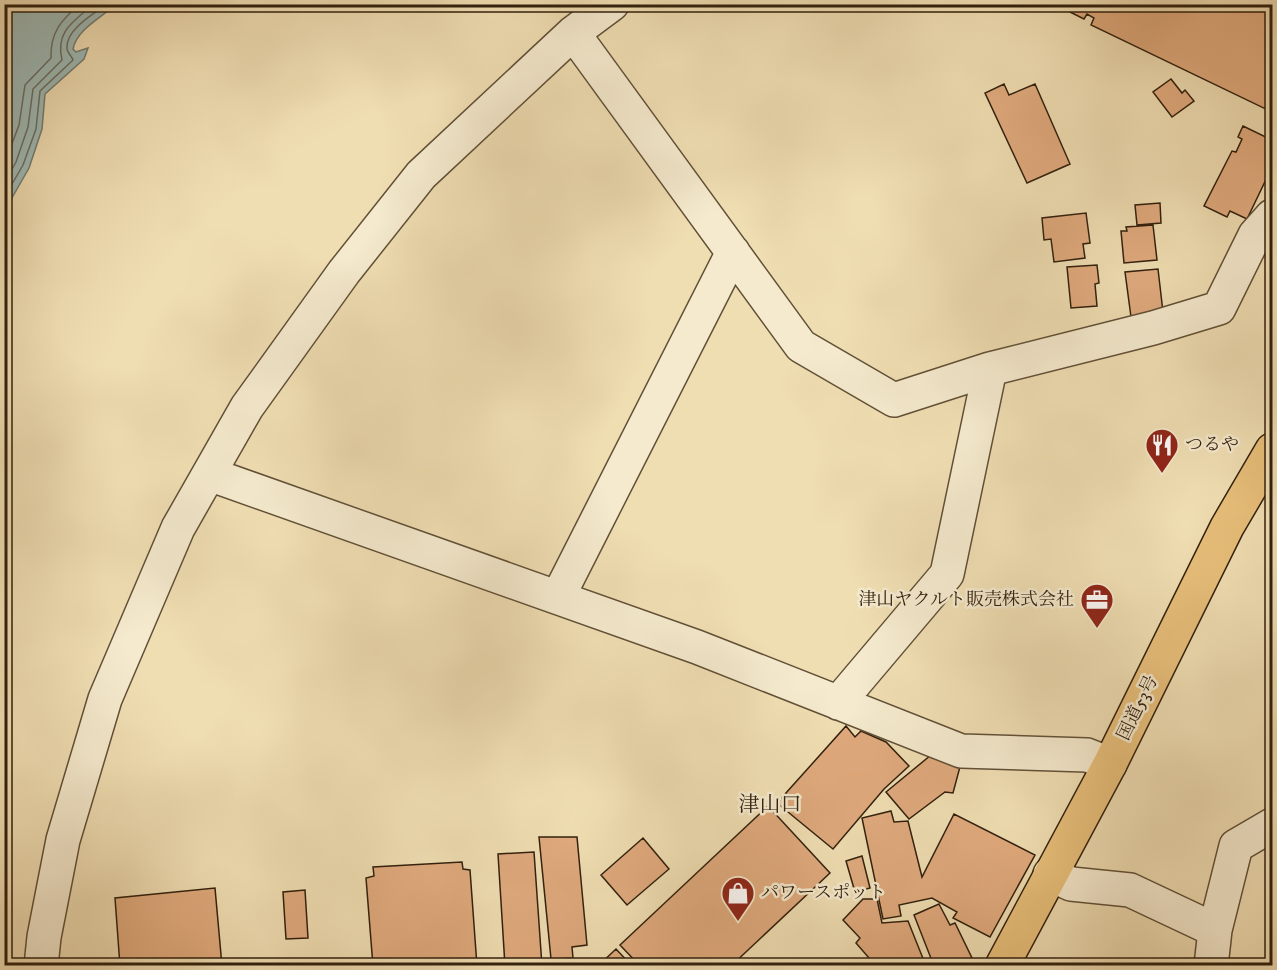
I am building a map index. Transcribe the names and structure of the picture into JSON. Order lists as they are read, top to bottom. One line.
{"streets":{"highway":["国道53号"]},"districts":["津山口"],"places":{"restaurant":["つるや"],"office":["津山ヤクルト販売株式会社"],"shop":["パワースポット"]}}
